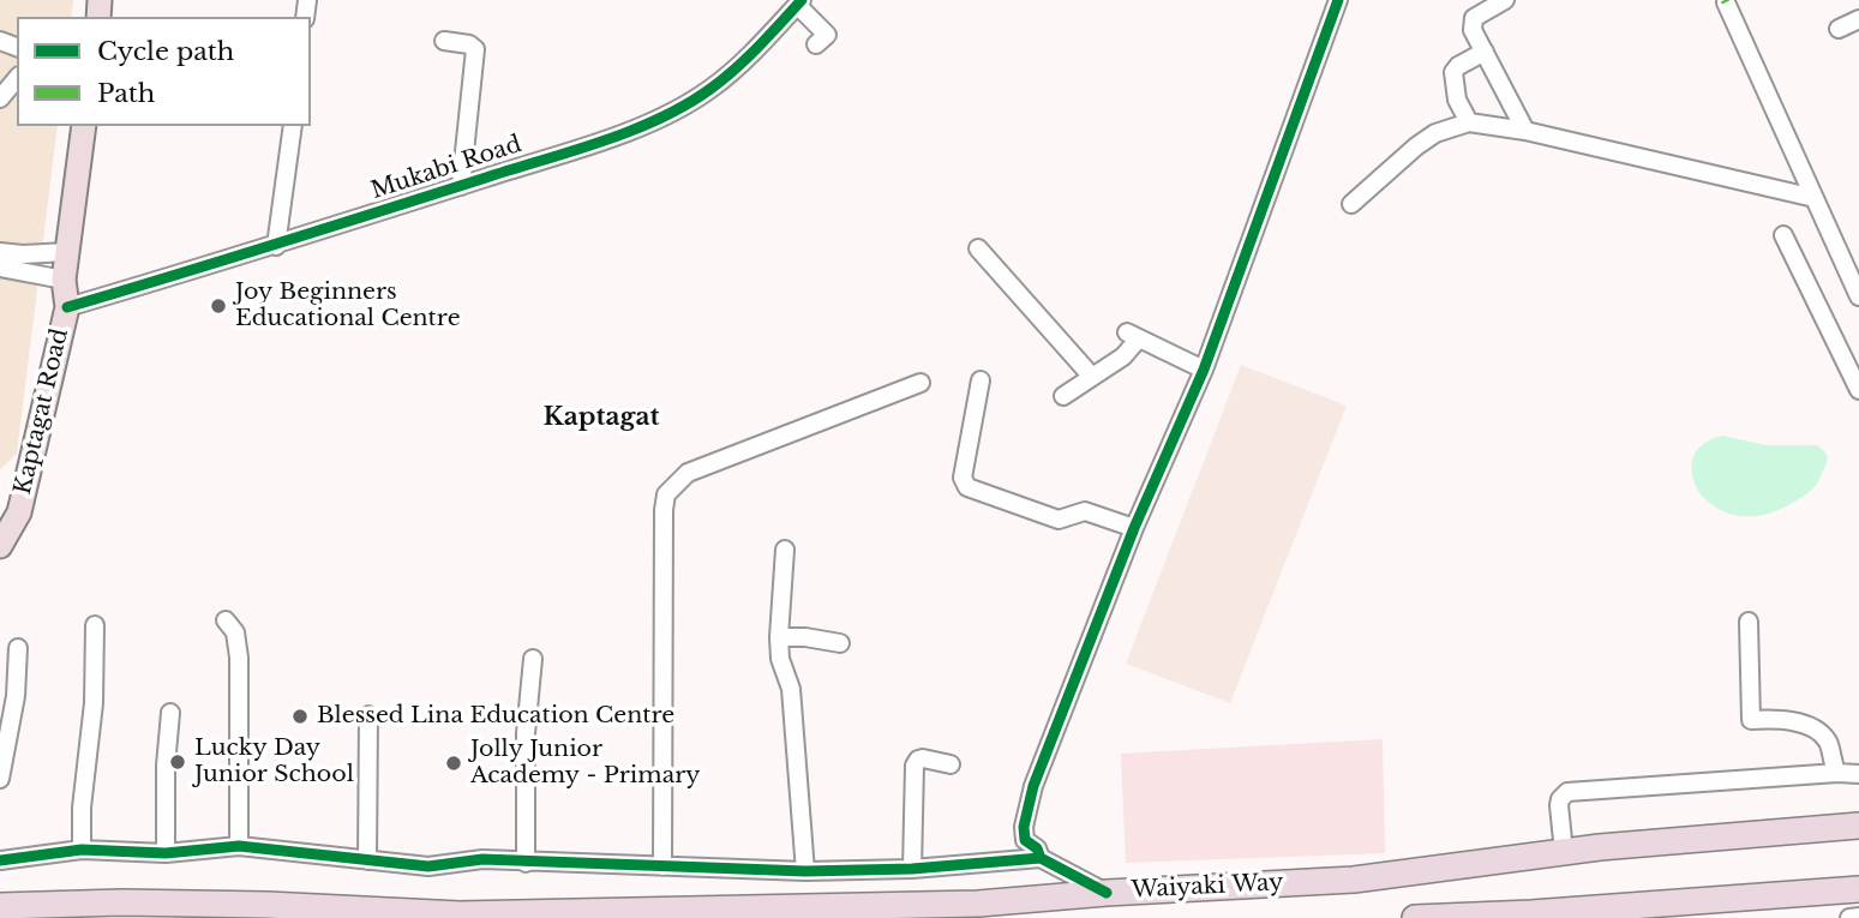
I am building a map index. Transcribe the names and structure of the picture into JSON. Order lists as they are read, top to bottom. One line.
{"streets":{"highway":["Waiyaki Way"],"main road":["Kaptagat Road"],"street":["Mukabi Road"]},"crossings":[["Mukabi Road","Kaptagat Road"]],"districts":["Kaptagat"],"places":["Joy Beginners Educational Centre","Blessed Lina Education Centre","Lucky Day Junior School","Jolly Junior Academy - Primary"],"legend":["Cycle path","Path"]}
